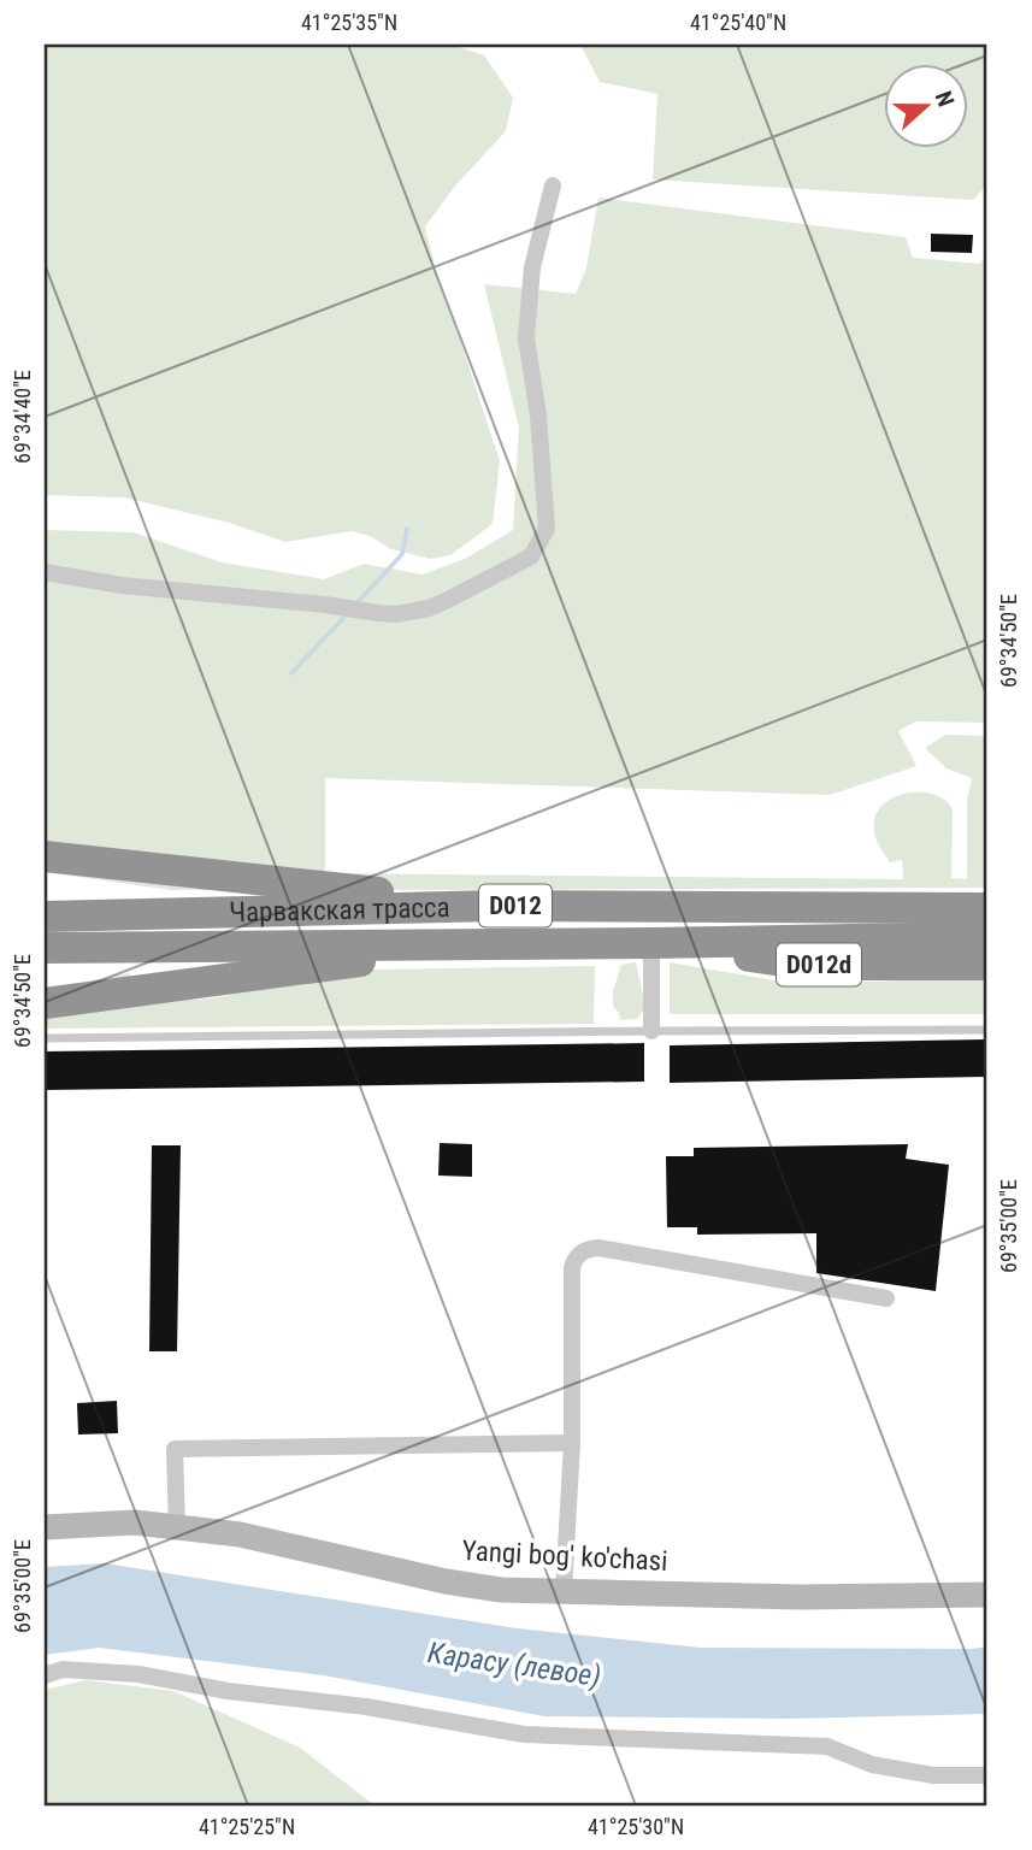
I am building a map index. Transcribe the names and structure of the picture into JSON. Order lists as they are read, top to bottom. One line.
{"streets":{"highway":["D012","Чарвакская трасса","D012d"],"main road":["Yangi bog' ko'chasi"]},"crossings":[["Чарвакская трасса","D012d"]],"water":["Карасу (левое)"],"north":"right","coordinates":["41°25'35\"N","41°25'40\"N","69°34'40\"E","69°34'50\"E","69°35'00\"E","41°25'25\"N","41°25'30\"N"]}
